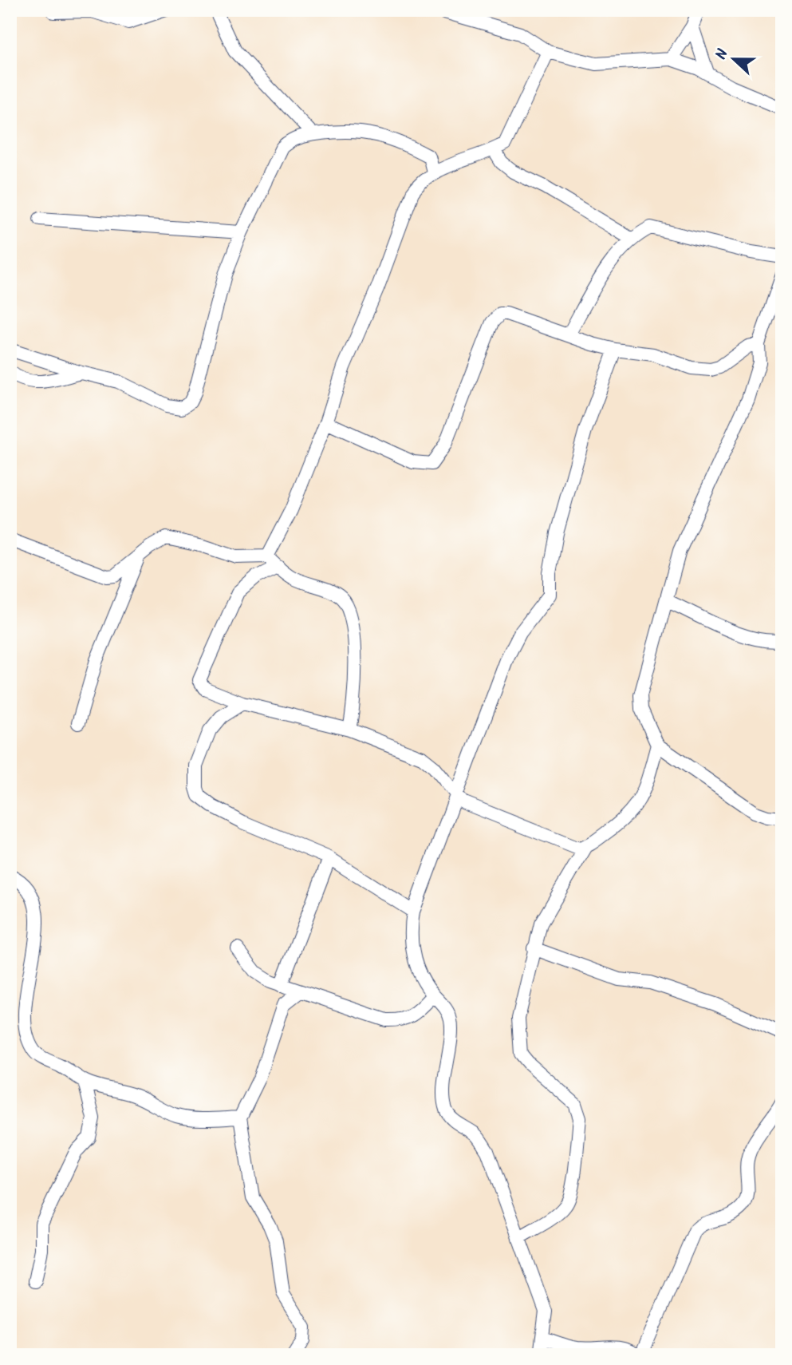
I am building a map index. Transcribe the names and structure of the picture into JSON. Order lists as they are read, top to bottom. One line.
{"north":"left"}
